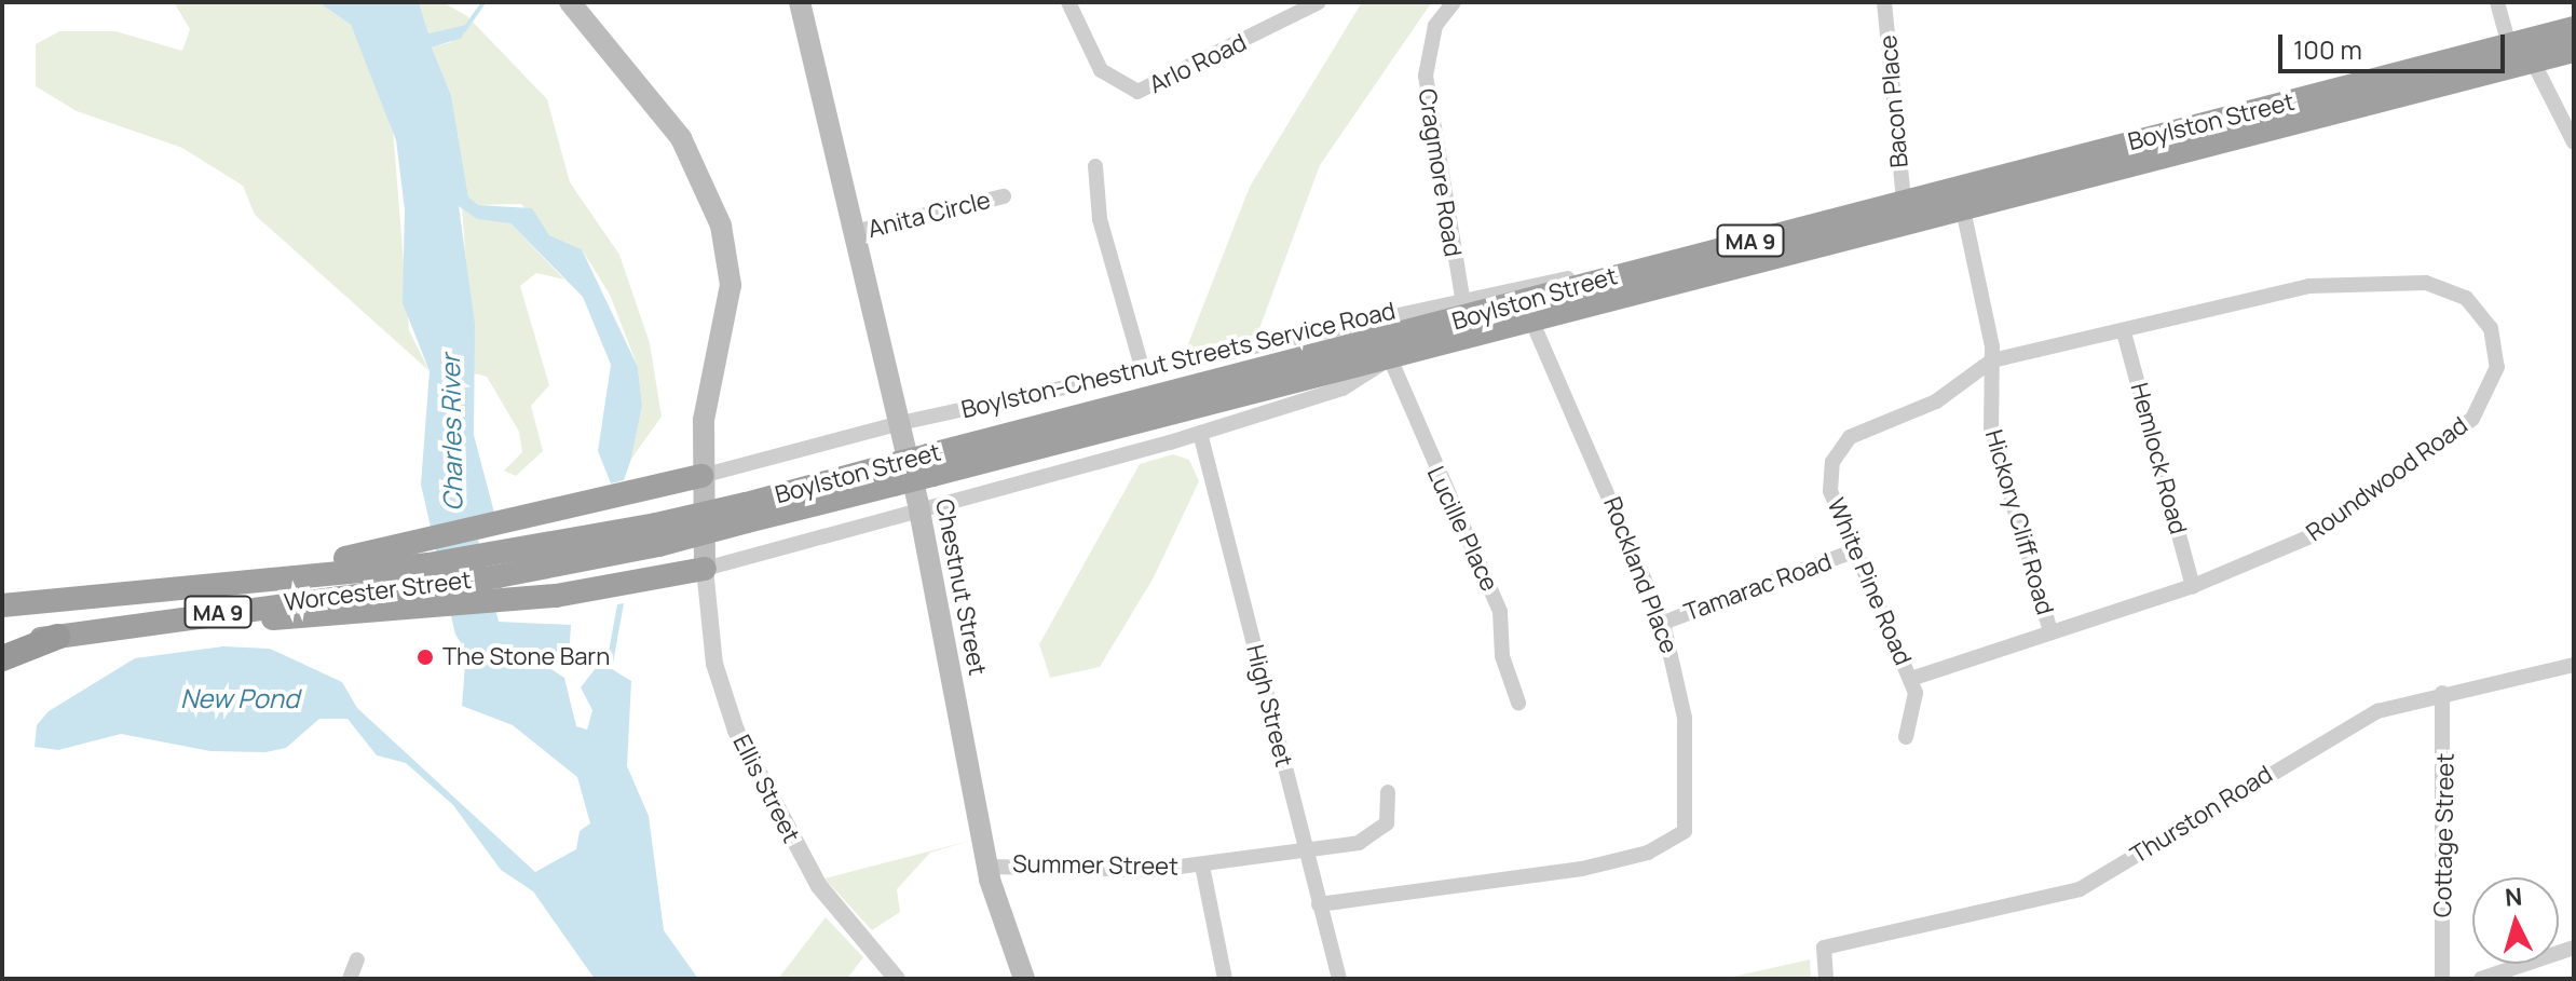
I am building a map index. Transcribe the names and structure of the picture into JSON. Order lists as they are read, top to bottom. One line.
{"streets":{"highway":["Boylston Street","MA 9","Worcester Street"],"main road":["Chestnut Street"],"street":["Arlo Road","Bacon Place","Cragmore Road","Anita Circle","Boylston-Chestnut Streets Service Road","Hemlock Road","Roundwood Road","Hickory Cliff Road","Lucille Place","Rockland Place","White Pine Road","Tamarac Road","High Street","Ellis Street","Thurston Road","Cottage Street","Summer Street"]},"crossings":[["Bacon Place","Boylston Street"],["Boylston Street","Boylston-Chestnut Streets Service Road"],["Boylston Street","Hickory Cliff Road"],["Boylston Street","Lucille Place"],["Boylston Street","Rockland Place"],["Boylston Street","Worcester Street"],["Cragmore Road","Boylston-Chestnut Streets Service Road"],["Anita Circle","Chestnut Street"],["MA 9","Worcester Street"],["Boylston-Chestnut Streets Service Road","Lucille Place"],["Boylston-Chestnut Streets Service Road","Chestnut Street"],["Boylston-Chestnut Streets Service Road","High Street"],["Boylston-Chestnut Streets Service Road","Ellis Street"],["Hemlock Road","Roundwood Road"],["Roundwood Road","Hickory Cliff Road"],["Roundwood Road","White Pine Road"],["Hickory Cliff Road","White Pine Road"],["Rockland Place","Tamarac Road"],["Rockland Place","High Street"],["White Pine Road","Tamarac Road"],["Chestnut Street","Summer Street"],["High Street","Summer Street"],["Thurston Road","Cottage Street"]],"water":["Charles River","New Pond"],"places":["The Stone Barn"],"scale_bar":"100 m","north":"top"}
